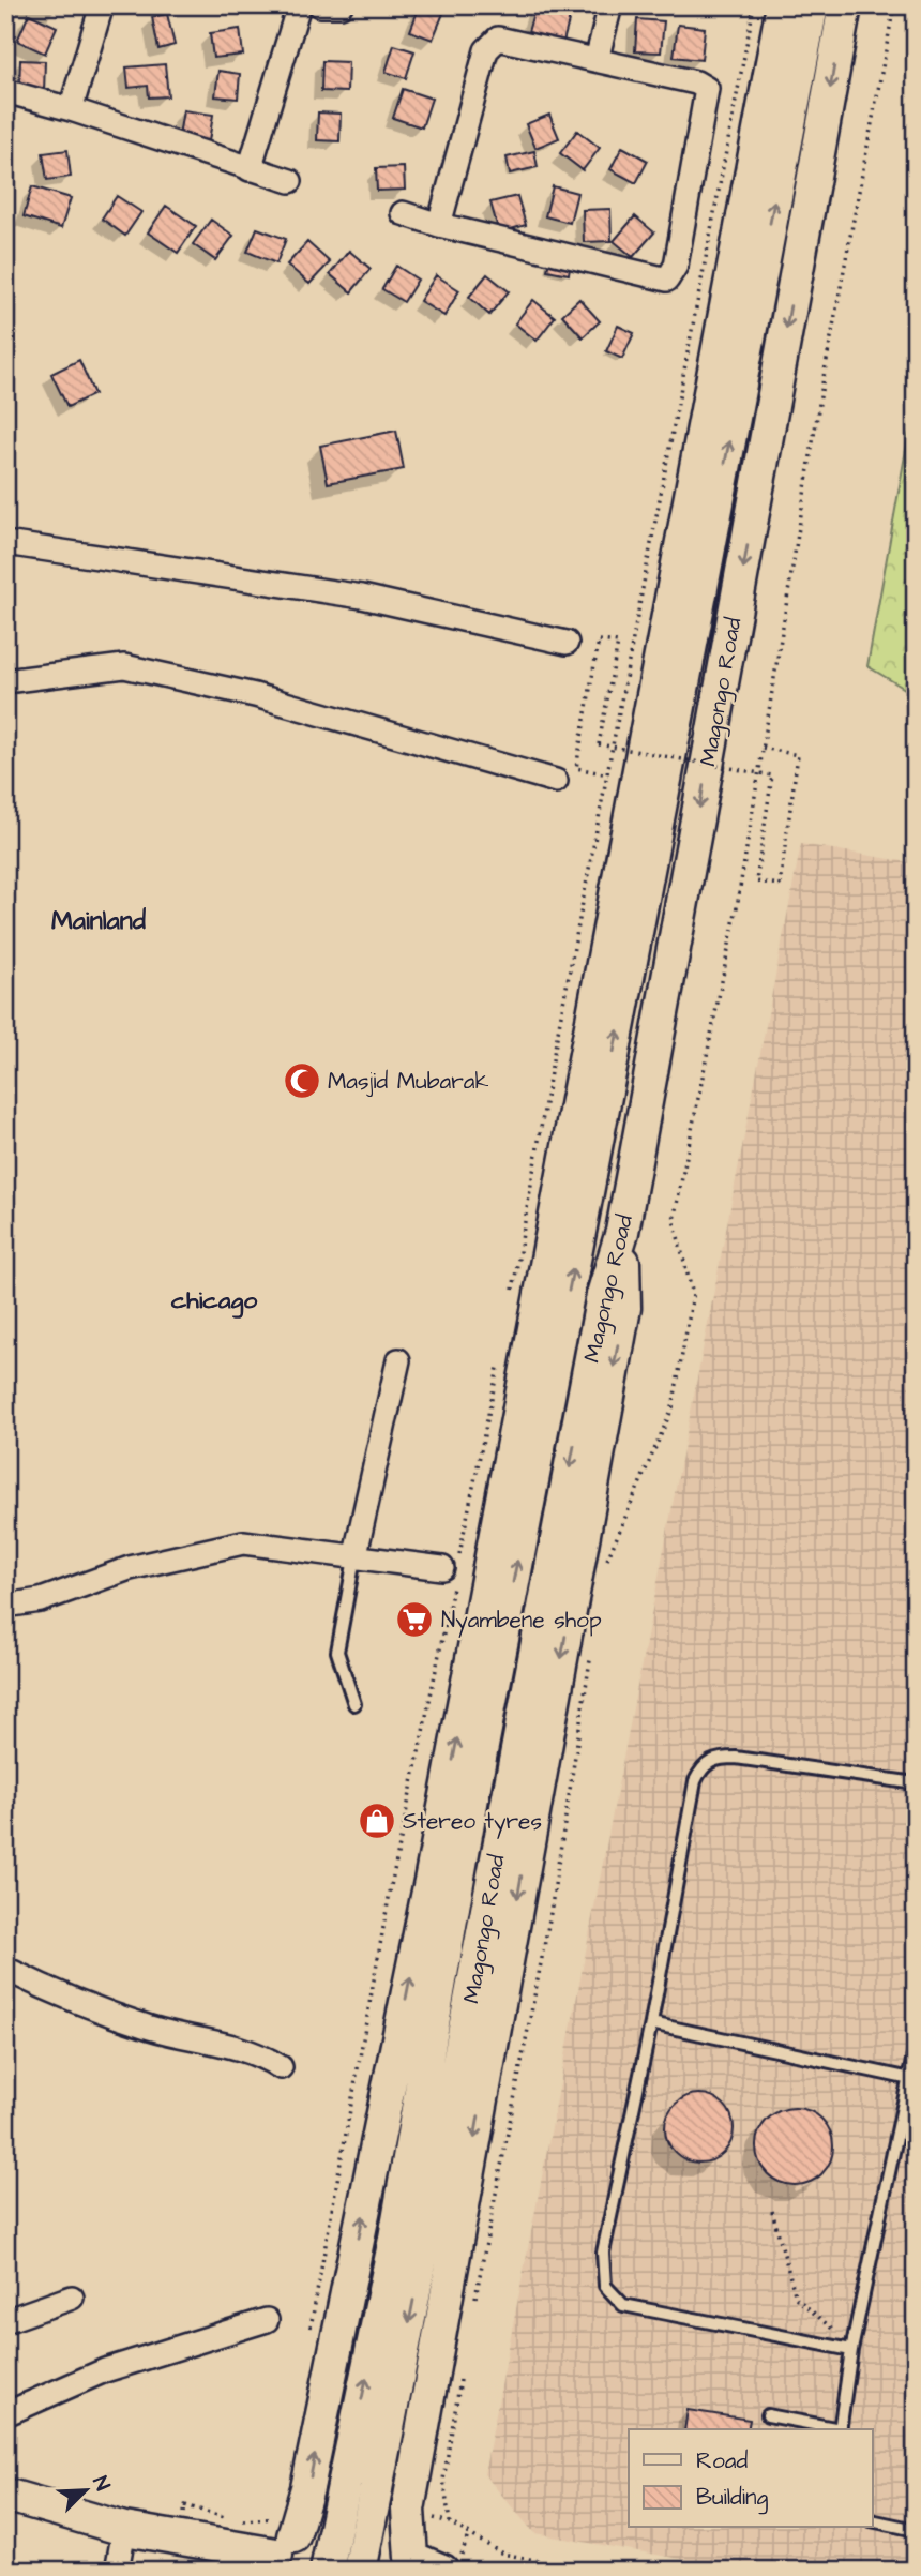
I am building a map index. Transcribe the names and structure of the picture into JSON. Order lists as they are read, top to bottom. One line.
{"streets":{"main road":["Magongo Road"]},"districts":["Mainland","chicago"],"places":{"mosque":["Masjid Mubarak"],"supermarket":["Nyambene shop"],"shop":["Stereo tyres"]},"legend":["Road","Building"],"north":"top right"}
